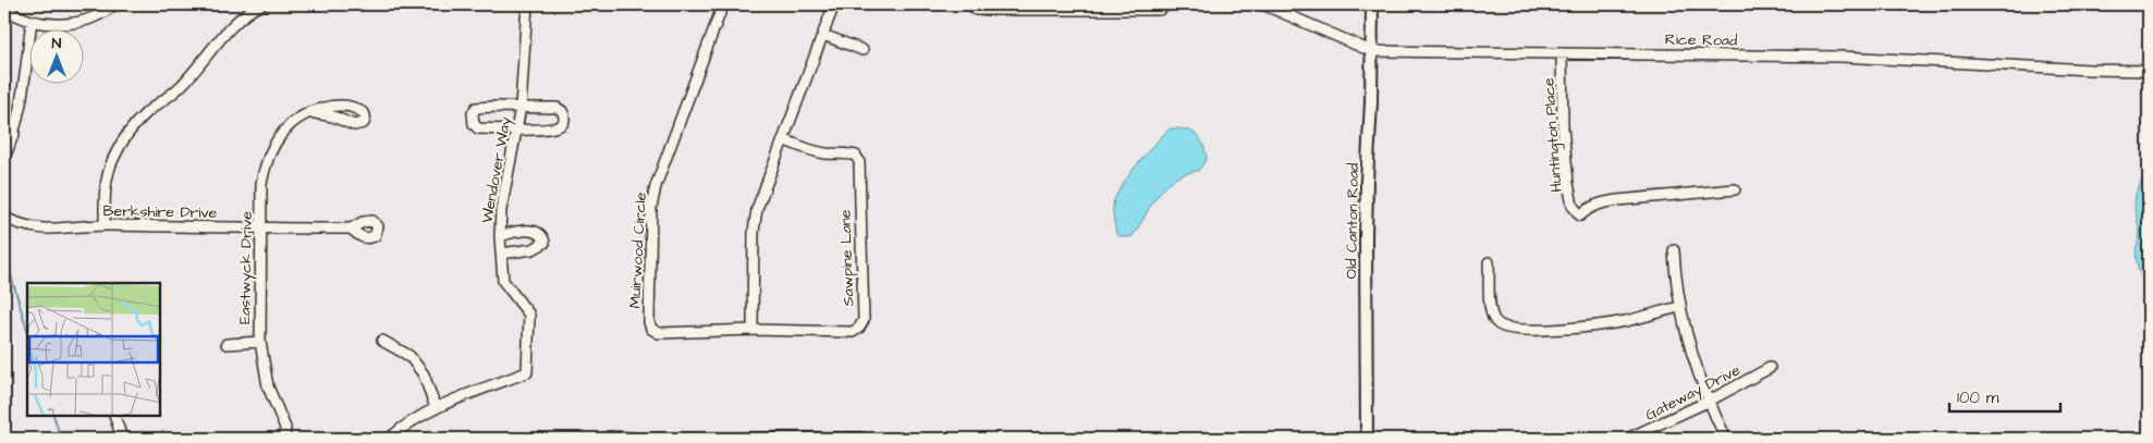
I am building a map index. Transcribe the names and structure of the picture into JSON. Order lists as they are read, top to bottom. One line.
{"streets":{"main road":["Old Canton Road"],"street":["Rice Road","Huntington Place","Wendover Way","Berkshire Drive","Muirwood Circle","Sawpine Lane","Eastwyck Drive","Gateway Drive"]},"crossings":[["Rice Road","Huntington Place"],["Rice Road","Old Canton Road"],["Berkshire Drive","Eastwyck Drive"],["Muirwood Circle","Sawpine Lane"]],"scale_bar":"100 m","north":"top"}
